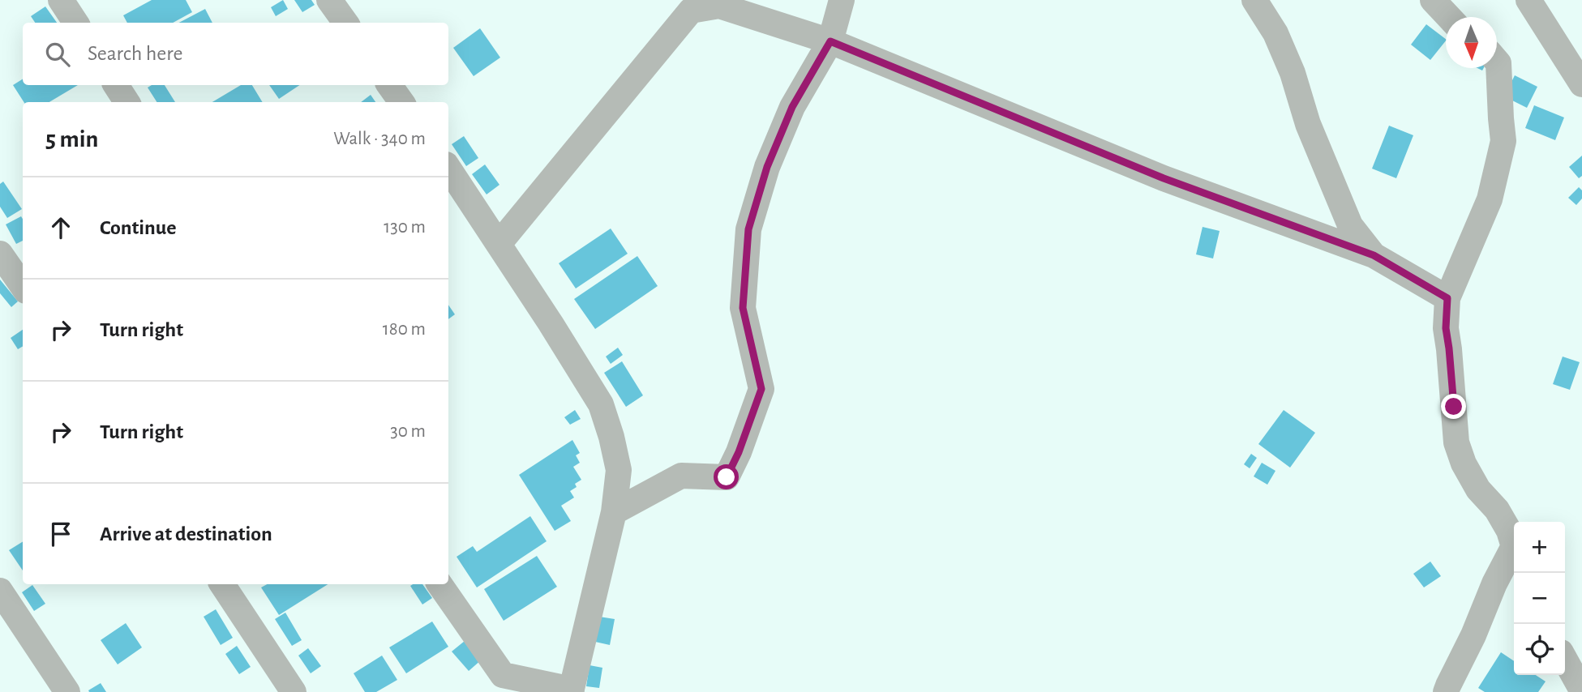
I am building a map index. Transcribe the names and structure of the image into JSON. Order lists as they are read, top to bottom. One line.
{"north":"bottom","page":{"search":"Search here","heading":["5 min","Walk · 340 m"],"list":[["Continue","130 m"],["Turn right","180 m"],["Turn right","30 m"],"Arrive at destination"],"map_buttons":["+","−"]}}
